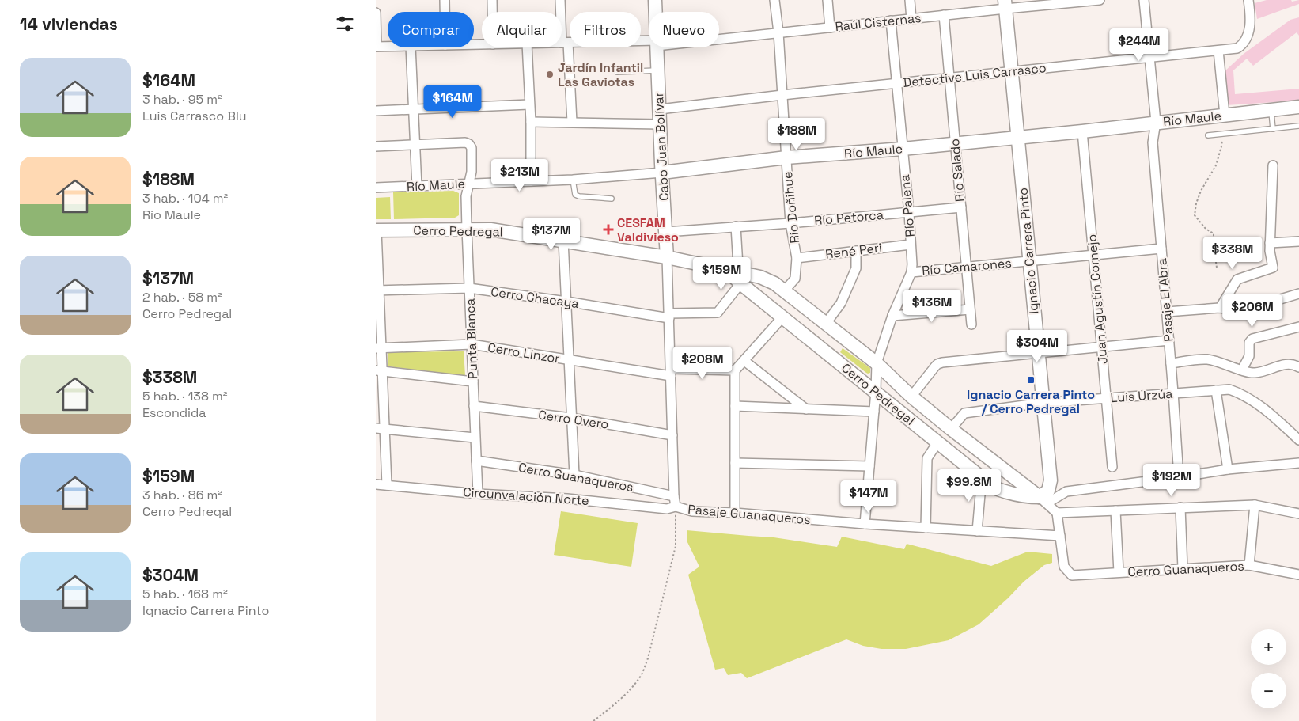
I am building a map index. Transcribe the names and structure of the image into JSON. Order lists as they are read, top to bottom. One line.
{"streets":{"street":["Raúl Cisternas","Detective Luis Carrasco","Río Maule","Cabo Juan Bolívar","Río Salado","Río Palena","Río Doñihue","Río Petorca","Cerro Pedregal","René Peri","Ignacio Carrera Pinto","Río Camarones","Cerro Chacaya","Juan Agustín Cornejo","Pasaje El Abra","Punta Blanca","Cerro Linzor","Luis Urzúa","Cerro Overo","Cerro Guanaqueros","Circunvalación Norte","Pasaje Guanaqueros"]},"crossings":[["Raúl Cisternas","Río Salado"],["Raúl Cisternas","Río Palena"],["Raúl Cisternas","Río Doñihue"],["Raúl Cisternas","Ignacio Carrera Pinto"],["Detective Luis Carrasco","Cabo Juan Bolívar"],["Detective Luis Carrasco","Río Salado"],["Detective Luis Carrasco","Río Palena"],["Detective Luis Carrasco","Río Doñihue"],["Detective Luis Carrasco","Ignacio Carrera Pinto"],["Detective Luis Carrasco","Pasaje El Abra"],["Río Maule","Cabo Juan Bolívar"],["Río Maule","Río Salado"],["Río Maule","Río Palena"],["Río Maule","Río Doñihue"],["Río Maule","Ignacio Carrera Pinto"],["Río Maule","Juan Agustín Cornejo"],["Río Maule","Pasaje El Abra"],["Río Maule","Punta Blanca"],["Cabo Juan Bolívar","Río Petorca"],["Cabo Juan Bolívar","Cerro Pedregal"],["Cabo Juan Bolívar","Cerro Chacaya"],["Cabo Juan Bolívar","Cerro Linzor"],["Cabo Juan Bolívar","Cerro Overo"],["Cabo Juan Bolívar","Cerro Guanaqueros"],["Cabo Juan Bolívar","Circunvalación Norte"],["Cabo Juan Bolívar","Pasaje Guanaqueros"],["Río Salado","Río Petorca"],["Río Salado","Río Camarones"],["Río Palena","Río Petorca"],["Río Palena","René Peri"],["Río Palena","Río Camarones"],["Río Doñihue","Río Petorca"],["Río Doñihue","Cerro Pedregal"],["Río Doñihue","René Peri"],["Cerro Pedregal","Ignacio Carrera Pinto"],["Cerro Pedregal","Río Camarones"],["Cerro Pedregal","Cerro Chacaya"],["Cerro Pedregal","Punta Blanca"],["Cerro Pedregal","Luis Urzúa"],["Ignacio Carrera Pinto","Río Camarones"],["Ignacio Carrera Pinto","Luis Urzúa"],["Río Camarones","Juan Agustín Cornejo"],["Río Camarones","Pasaje El Abra"],["Río Camarones","Pasaje Guanaqueros"],["Cerro Chacaya","Punta Blanca"],["Juan Agustín Cornejo","Luis Urzúa"],["Pasaje El Abra","Luis Urzúa"],["Punta Blanca","Cerro Linzor"],["Punta Blanca","Cerro Overo"],["Punta Blanca","Cerro Guanaqueros"],["Punta Blanca","Circunvalación Norte"],["Cerro Guanaqueros","Pasaje Guanaqueros"],["Circunvalación Norte","Pasaje Guanaqueros"]],"places":{"other":["Jardín Infantil Las Gaviotas"],"health":["CESFAM Valdivieso"],"transit":["Ignacio Carrera Pinto / Cerro Pedregal"]},"page":{"heading":"14 viviendas","chip":["Comprar","Alquilar","Filtros","Nuevo"],"price":["$244M","$164M","$188M","$213M","$137M","$338M","$159M","$136M","$206M","$304M","$208M","$192M","$99.8M","$147M"],"list":[{"name":"$164M","note":"3 hab. · 95 m² · Luis Carrasco Blu"},{"name":"$188M","note":"3 hab. · 104 m² · Río Maule"},{"name":"$137M","note":"2 hab. · 58 m² · Cerro Pedregal"},{"name":"$338M","note":"5 hab. · 138 m² · Escondida"},{"name":"$159M","note":"3 hab. · 86 m² · Cerro Pedregal"},{"name":"$304M","note":"5 hab. · 168 m² · Ignacio Carrera Pinto"}],"map_buttons":["+","−"]}}
